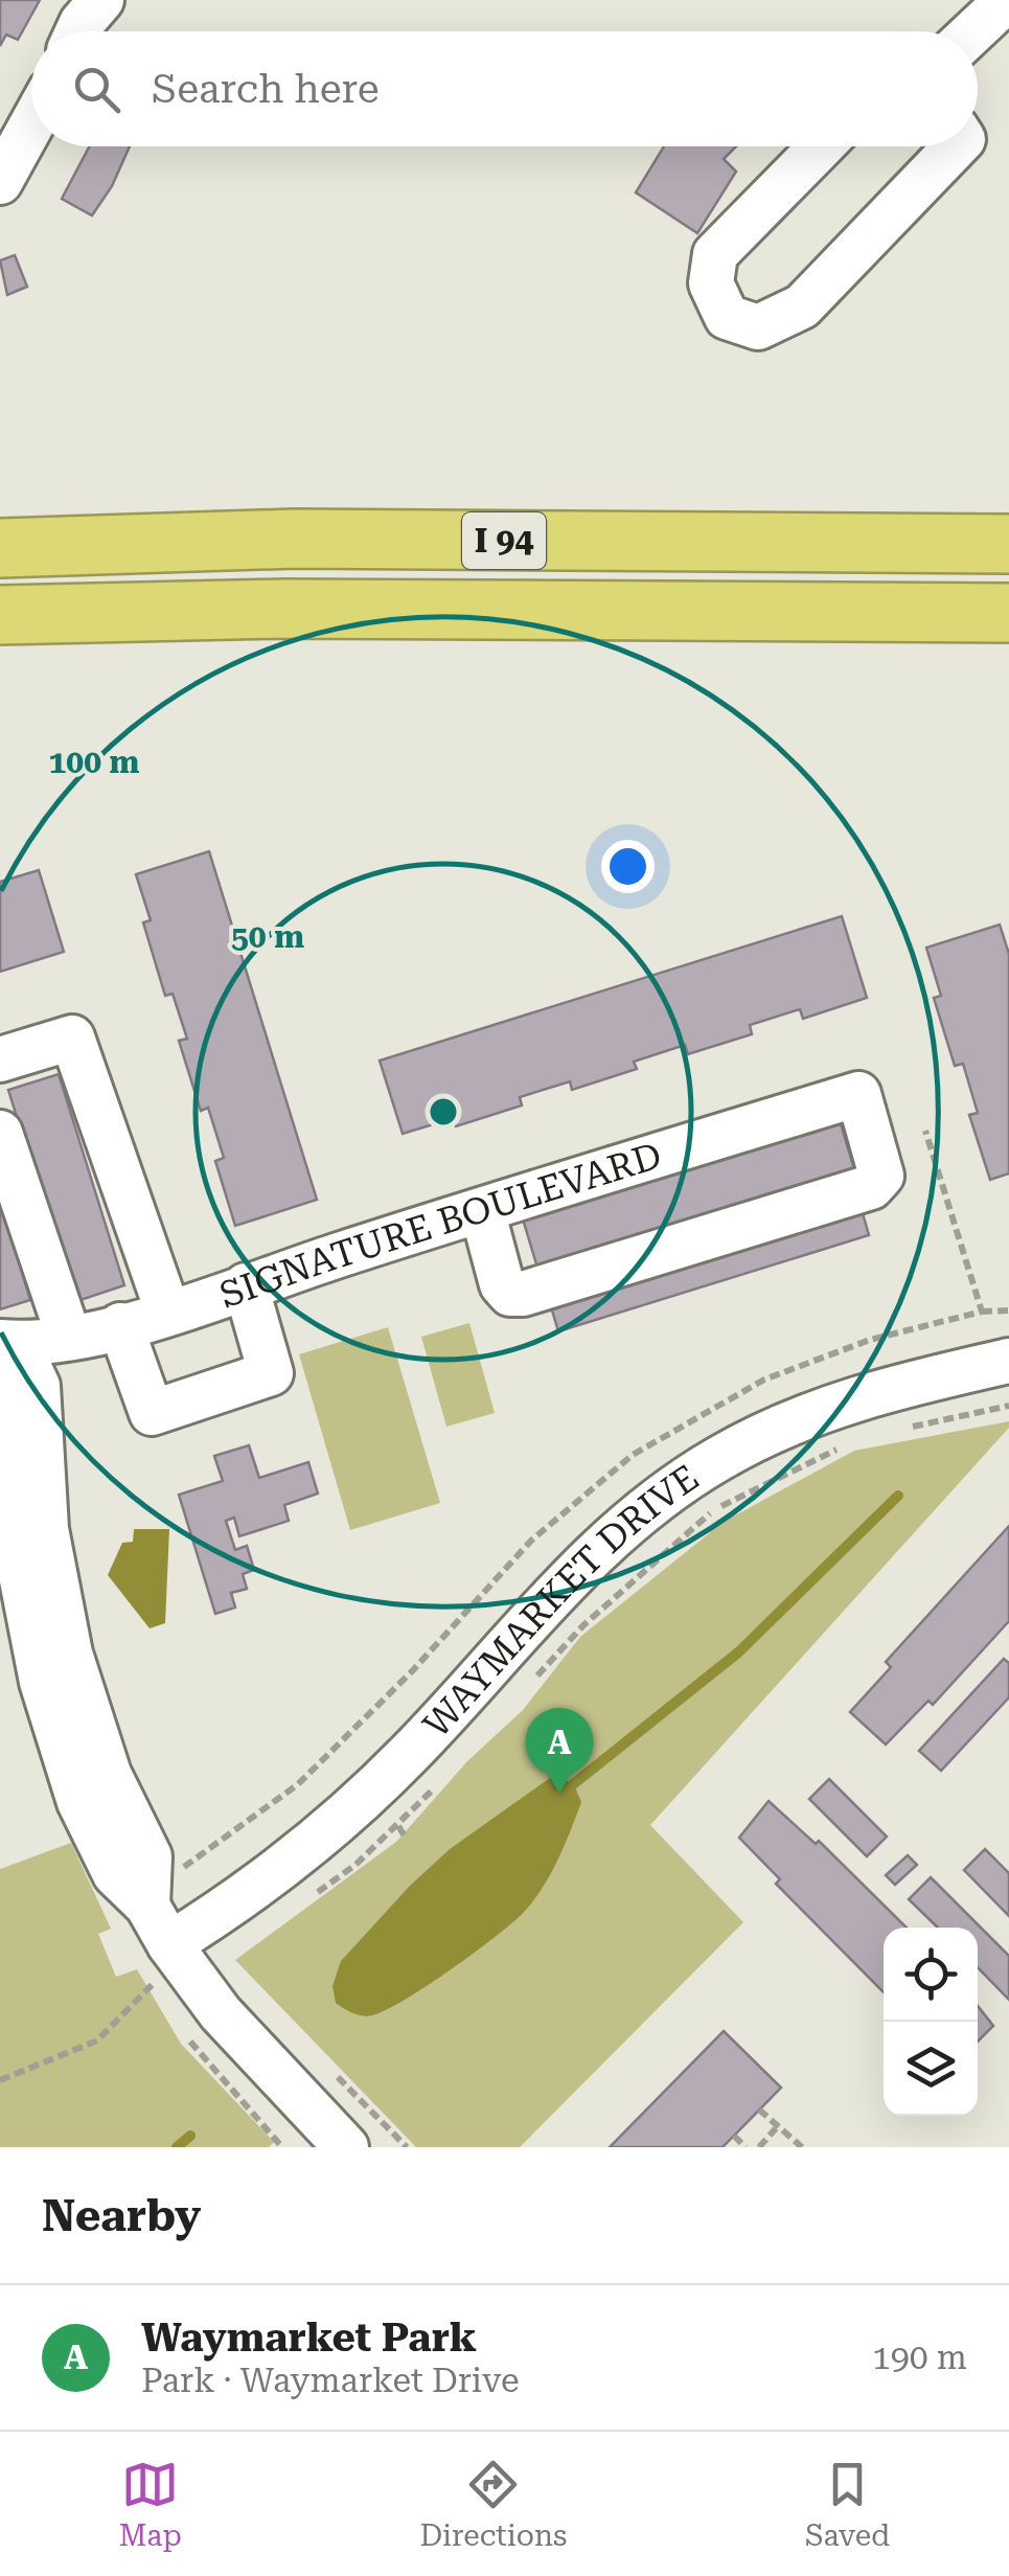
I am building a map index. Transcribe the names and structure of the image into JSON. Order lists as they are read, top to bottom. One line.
{"streets":{"highway":["I 94"],"street":["SIGNATURE BOULEVARD","WAYMARKET DRIVE"]},"crossings":[["SIGNATURE BOULEVARD","WAYMARKET DRIVE"]],"page":{"search":"Search here","pins":"A","heading":"Nearby","list":[{"mark":"A","name":"Waymarket Park","note":"Park · Waymarket Drive","value":"190 m"}],"nav":["Map","Directions","Saved"]},"rings":["100 m","50 m"]}
